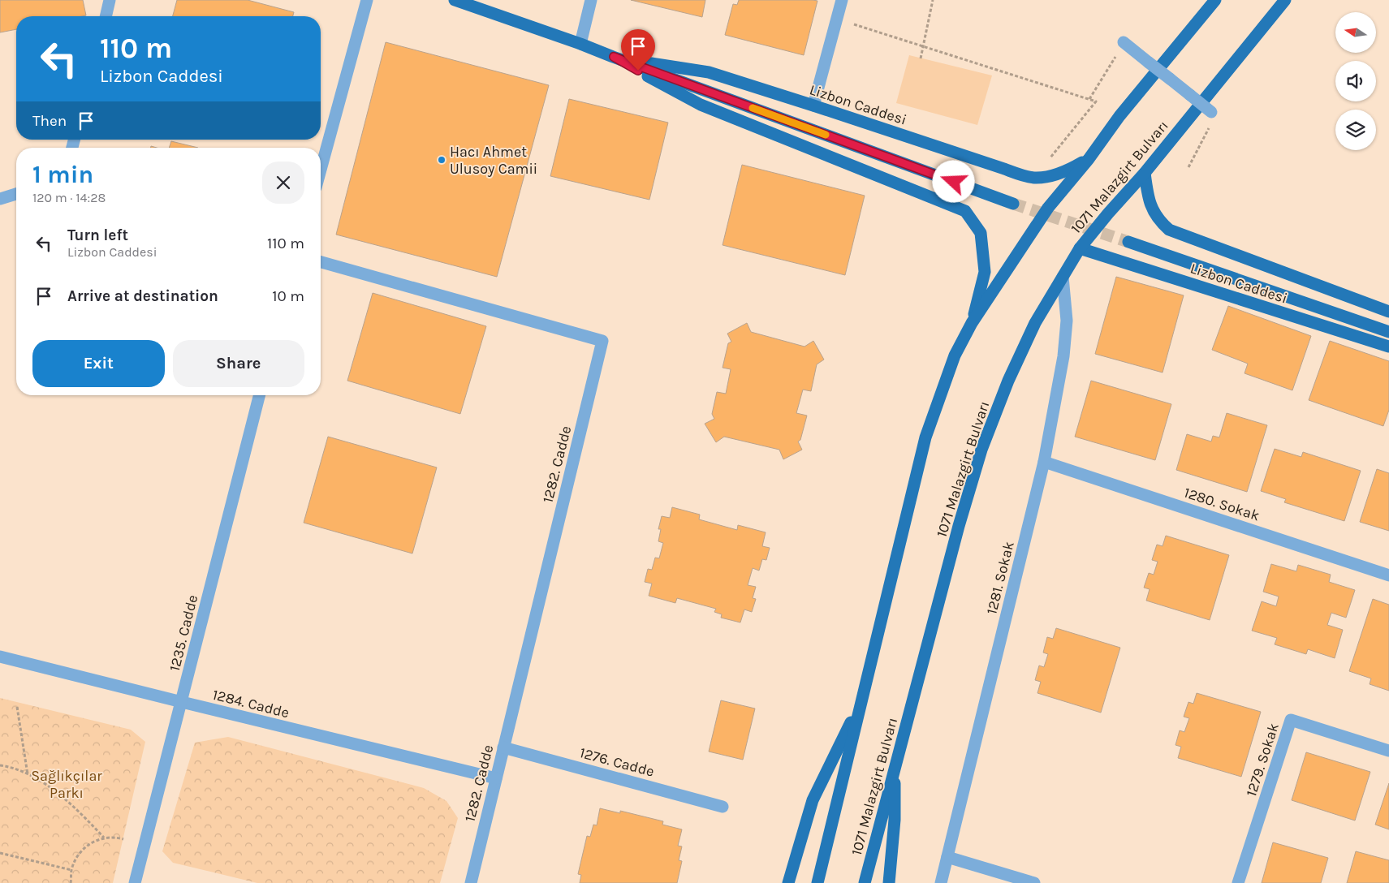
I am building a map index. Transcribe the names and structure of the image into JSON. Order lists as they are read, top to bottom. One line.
{"streets":{"main road":["Lizbon Caddesi","1071 Malazgirt Bulvarı"],"street":["1282. Cadde","1280. Sokak","1281. Sokak","1235. Cadde","1284. Cadde","1279. Sokak","1276. Cadde"]},"crossings":[["Lizbon Caddesi","1071 Malazgirt Bulvarı"],["1071 Malazgirt Bulvarı","1281. Sokak"],["1282. Cadde","1284. Cadde"],["1282. Cadde","1276. Cadde"],["1280. Sokak","1281. Sokak"],["1235. Cadde","1284. Cadde"]],"parks":["Sağlıkçılar Parkı"],"places":["Hacı Ahmet Ulusoy Camii"],"north":"left","page":{"turn":["110 m","Lizbon Caddesi"],"then":"Then","heading":["1 min","120 m · 14:28"],"list":[{"name":"Turn left","note":"Lizbon Caddesi","value":"110 m"},{"name":"Arrive at destination","value":"10 m"}],"buttons":["Exit","Share"]}}
